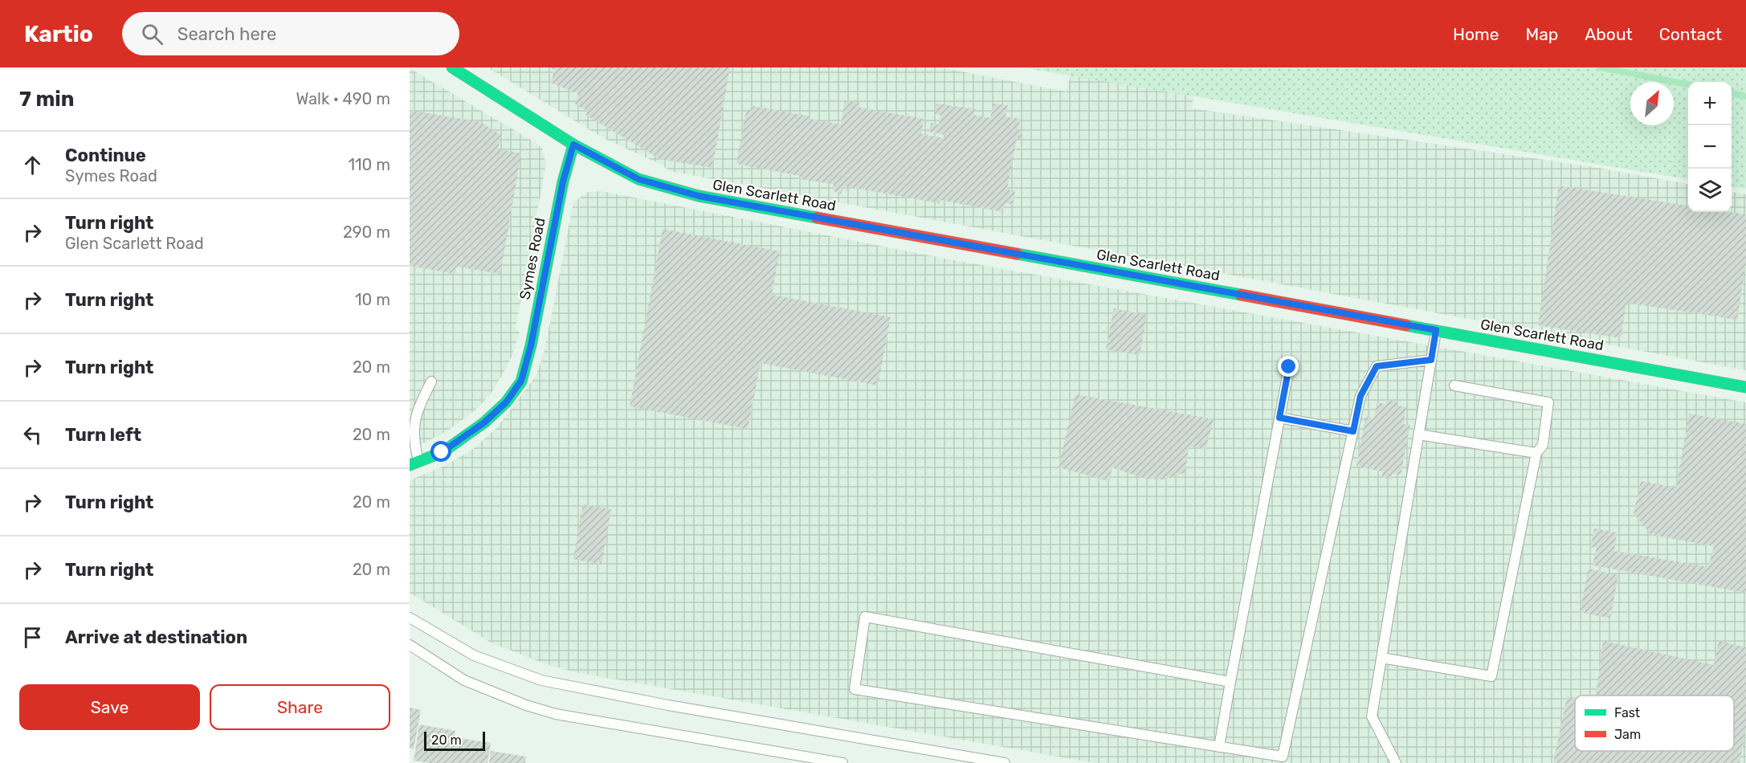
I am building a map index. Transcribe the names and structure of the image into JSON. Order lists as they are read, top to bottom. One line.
{"streets":{"street":["Glen Scarlett Road","Symes Road"]},"crossings":[["Glen Scarlett Road","Symes Road"]],"legend":["Fast","Jam"],"scale_bar":"20 m","north":"top right","page":{"header":"Kartio","search":"Search here","nav":["Home","Map","About","Contact"],"heading":["7 min","Walk · 490 m"],"map_buttons":["+","−"],"list":[["Continue","Symes Road","110 m"],["Turn right","Glen Scarlett Road","290 m"],["Turn right","10 m"],["Turn right","20 m"],["Turn left","20 m"],["Turn right","20 m"],["Turn right","20 m"],"Arrive at destination"],"buttons":["Save","Share"],"scale":"20 m"}}
